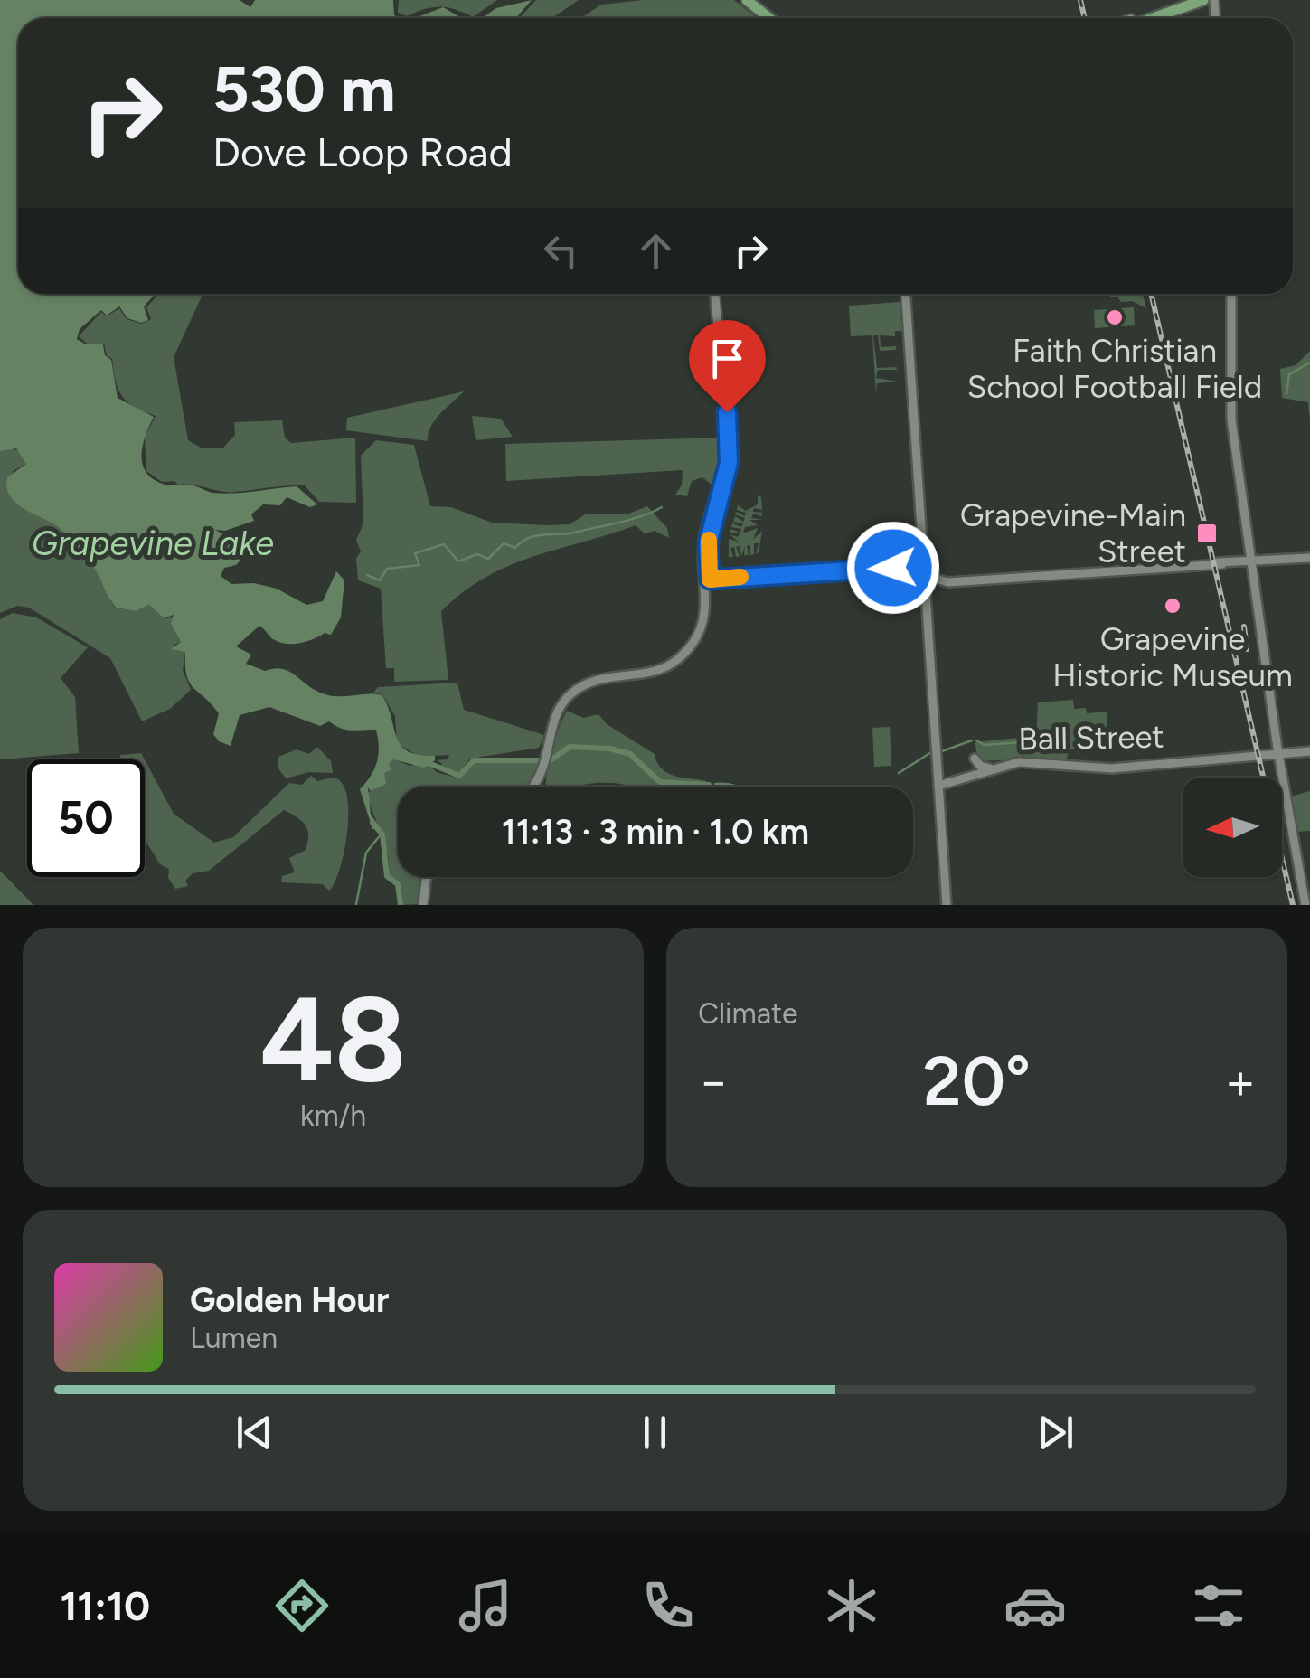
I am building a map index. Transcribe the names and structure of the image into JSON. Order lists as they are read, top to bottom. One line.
{"streets":{"main road":["Ball Street"]},"water":["Grapevine Lake"],"places":{"other":["Faith Christian School Football Field","Grapevine Historic Museum"],"transit":["Grapevine-Main Street"]},"north":"left","page":{"turn":["530 m","Dove Loop Road"],"limit":"50","trip":"11:13 · 3 min · 1.0 km","tile":[["48","km/h"],"Climate"],"heat":["−","20°","+"],"song":["Golden Hour","Lumen"],"tabs":"11:10"}}
